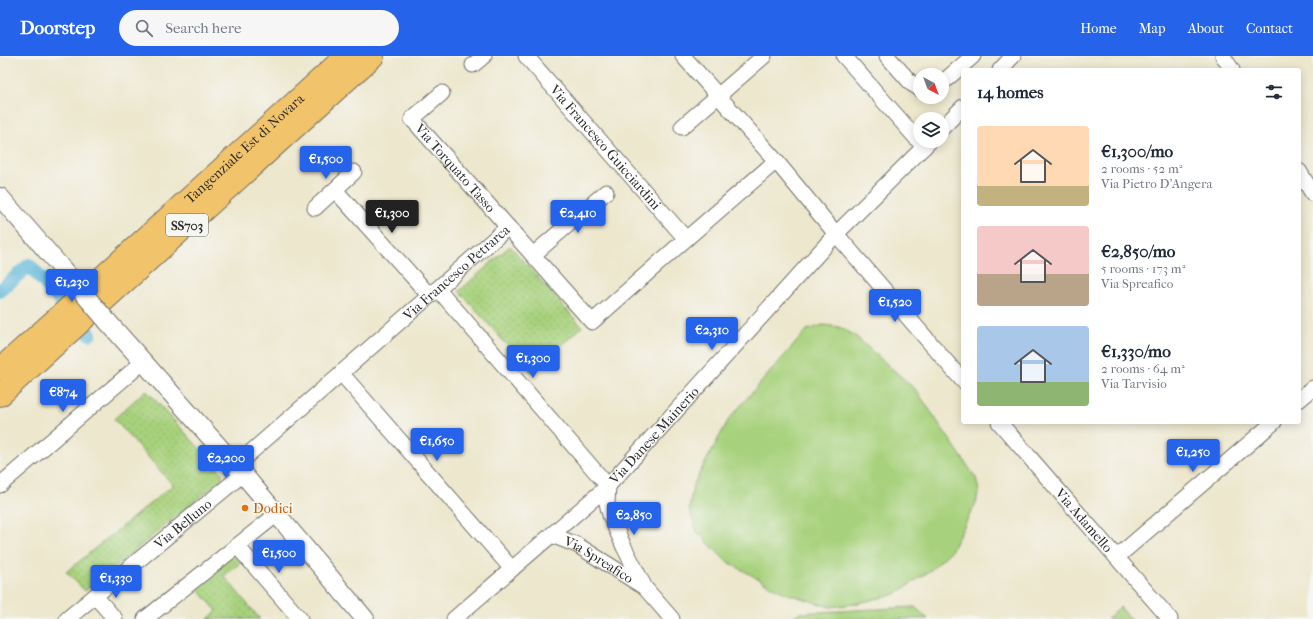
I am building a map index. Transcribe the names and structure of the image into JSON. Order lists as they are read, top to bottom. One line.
{"streets":{"highway":["Tangenziale Est di Novara","SS703"],"street":["Via Francesco Guicciardini","Via Torquato Tasso","Via Francesco Petrarca","Via Danese Mainerio","Via Adamello","Via Belluno","Via Spreafico"]},"crossings":[["Via Francesco Guicciardini","Via Francesco Petrarca"],["Via Torquato Tasso","Via Francesco Petrarca"],["Via Francesco Petrarca","Via Belluno"],["Via Danese Mainerio","Via Spreafico"]],"places":["Dodici"],"north":"bottom right","page":{"header":"Doorstep","search":"Search here","nav":["Home","Map","About","Contact"],"heading":"14 homes","list":[{"name":"€1,300/mo","note":"2 rooms · 52 m² · Via Pietro D'Angera"},{"name":"€2,850/mo","note":"5 rooms · 173 m² · Via Spreafico"},{"name":"€1,330/mo","note":"2 rooms · 64 m² · Via Tarvisio"}],"price":["€1,500","€1,300","€2,410","€1,230","€1,520","€2,310","€1,300","€874","€1,650","€1,250","€2,200","€2,850","€1,500","€1,330"]}}
